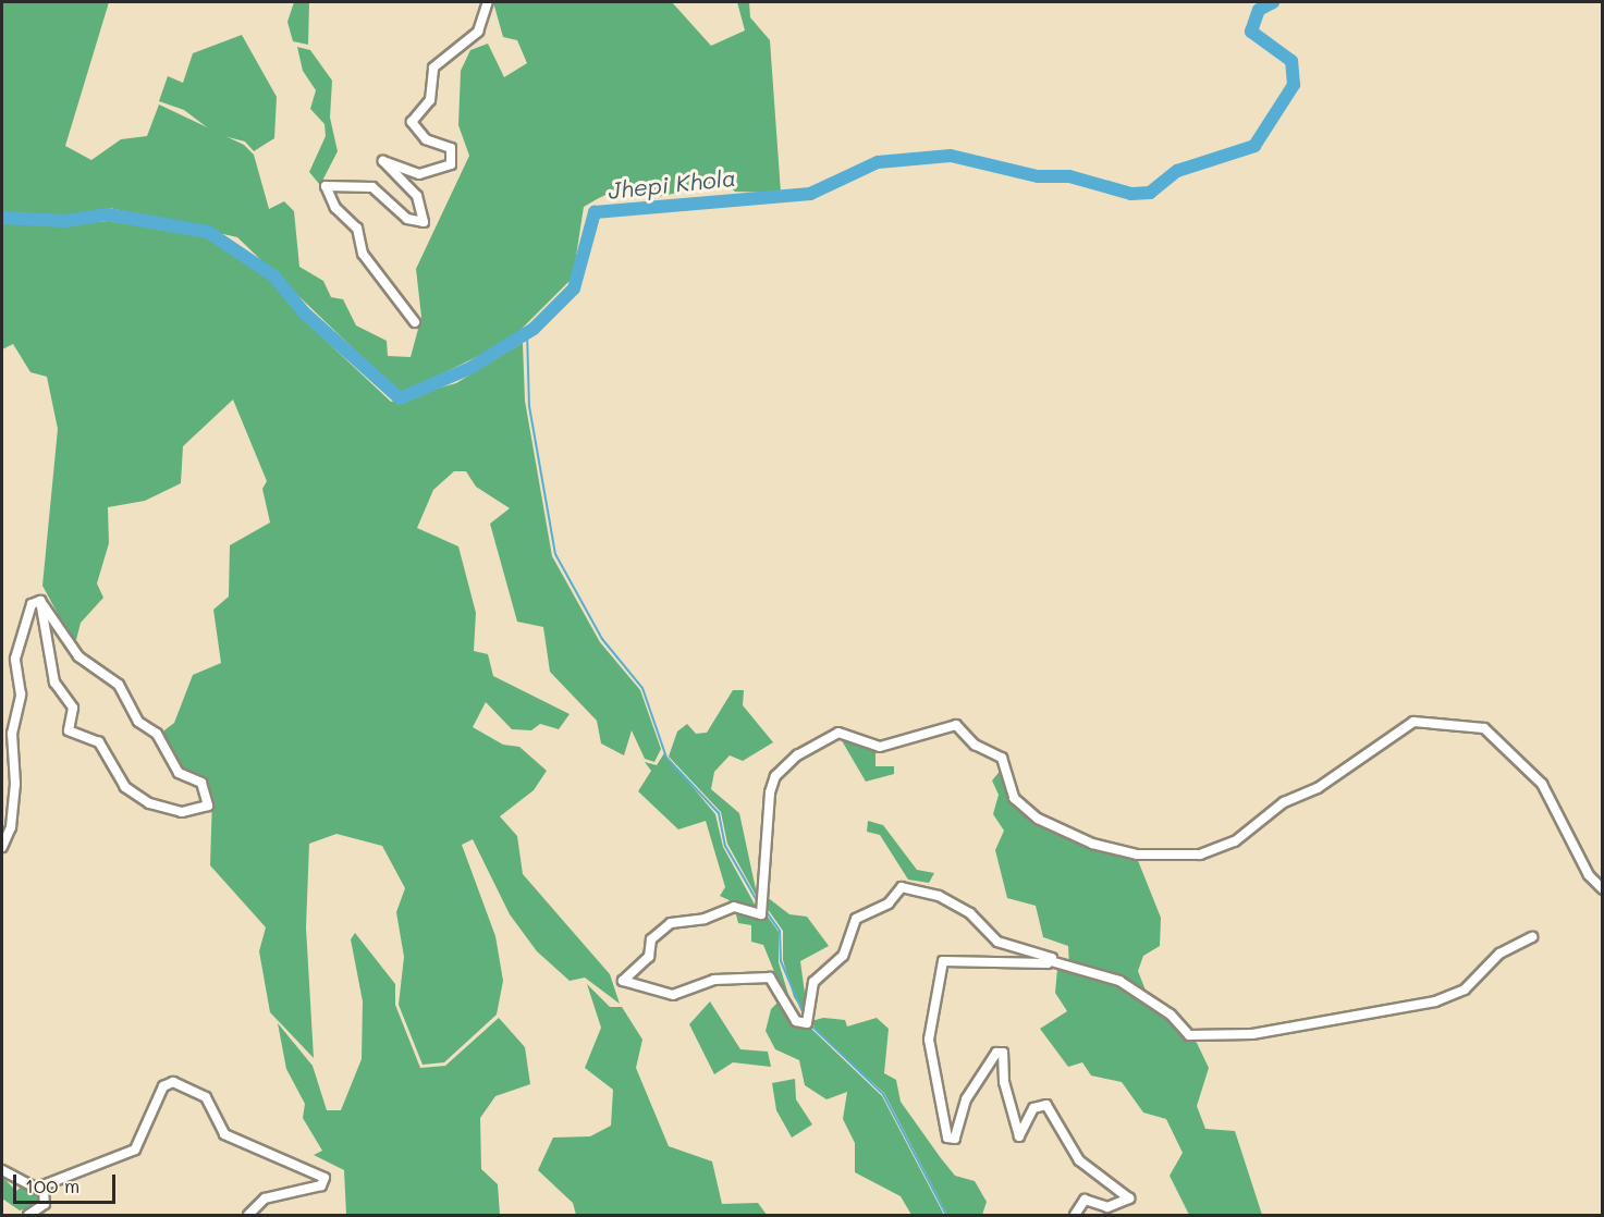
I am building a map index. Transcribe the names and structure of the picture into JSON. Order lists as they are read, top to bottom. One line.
{"water":["Jhepi Khola"],"scale_bar":"100 m"}
